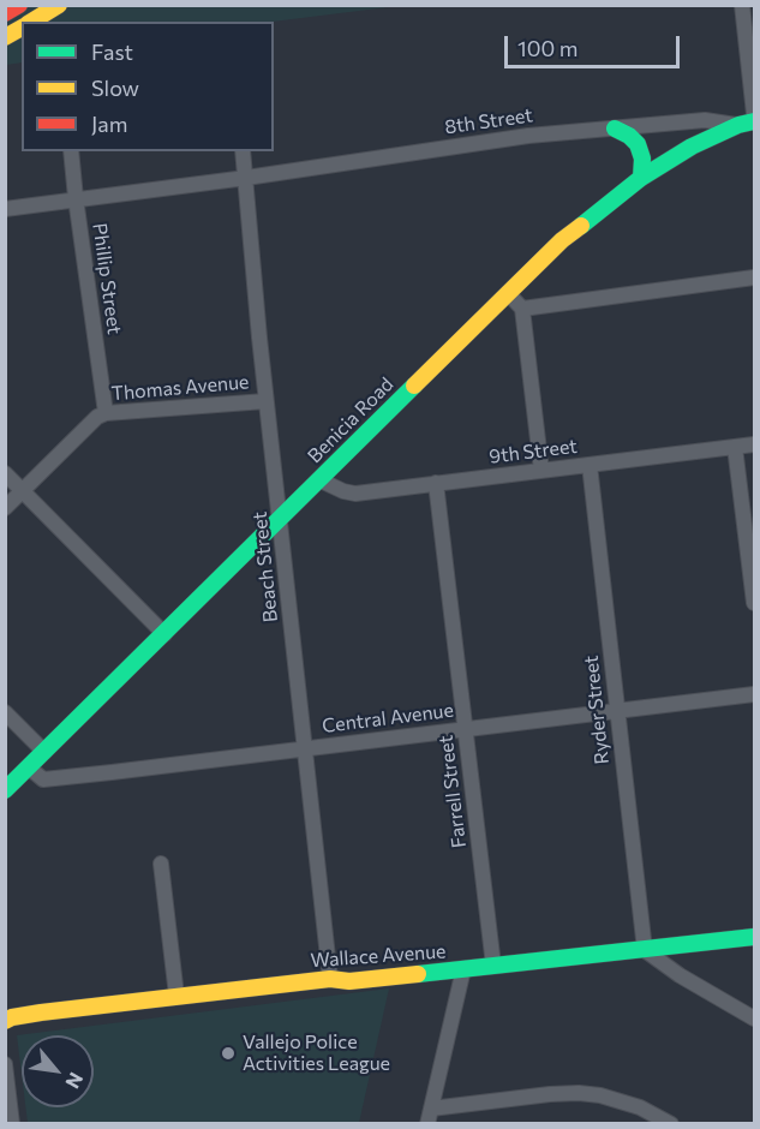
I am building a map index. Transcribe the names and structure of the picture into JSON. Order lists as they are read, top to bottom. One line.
{"streets":{"main road":["Benicia Road","Wallace Avenue"],"street":["8th Street","Phillip Street","Thomas Avenue","9th Street","Beach Street","Ryder Street","Central Avenue","Farrell Street"]},"crossings":[["8th Street","Phillip Street"],["8th Street","Benicia Road"],["8th Street","Beach Street"],["Phillip Street","Thomas Avenue"],["Thomas Avenue","Beach Street"],["Benicia Road","9th Street"],["Benicia Road","Beach Street"],["Benicia Road","Central Avenue"],["9th Street","Ryder Street"],["9th Street","Farrell Street"],["Beach Street","Central Avenue"],["Beach Street","Wallace Avenue"],["Ryder Street","Central Avenue"],["Ryder Street","Wallace Avenue"],["Central Avenue","Farrell Street"],["Farrell Street","Wallace Avenue"]],"places":["Vallejo Police Activities League"],"legend":["Fast","Slow","Jam"],"scale_bar":"100 m","north":"bottom right"}
